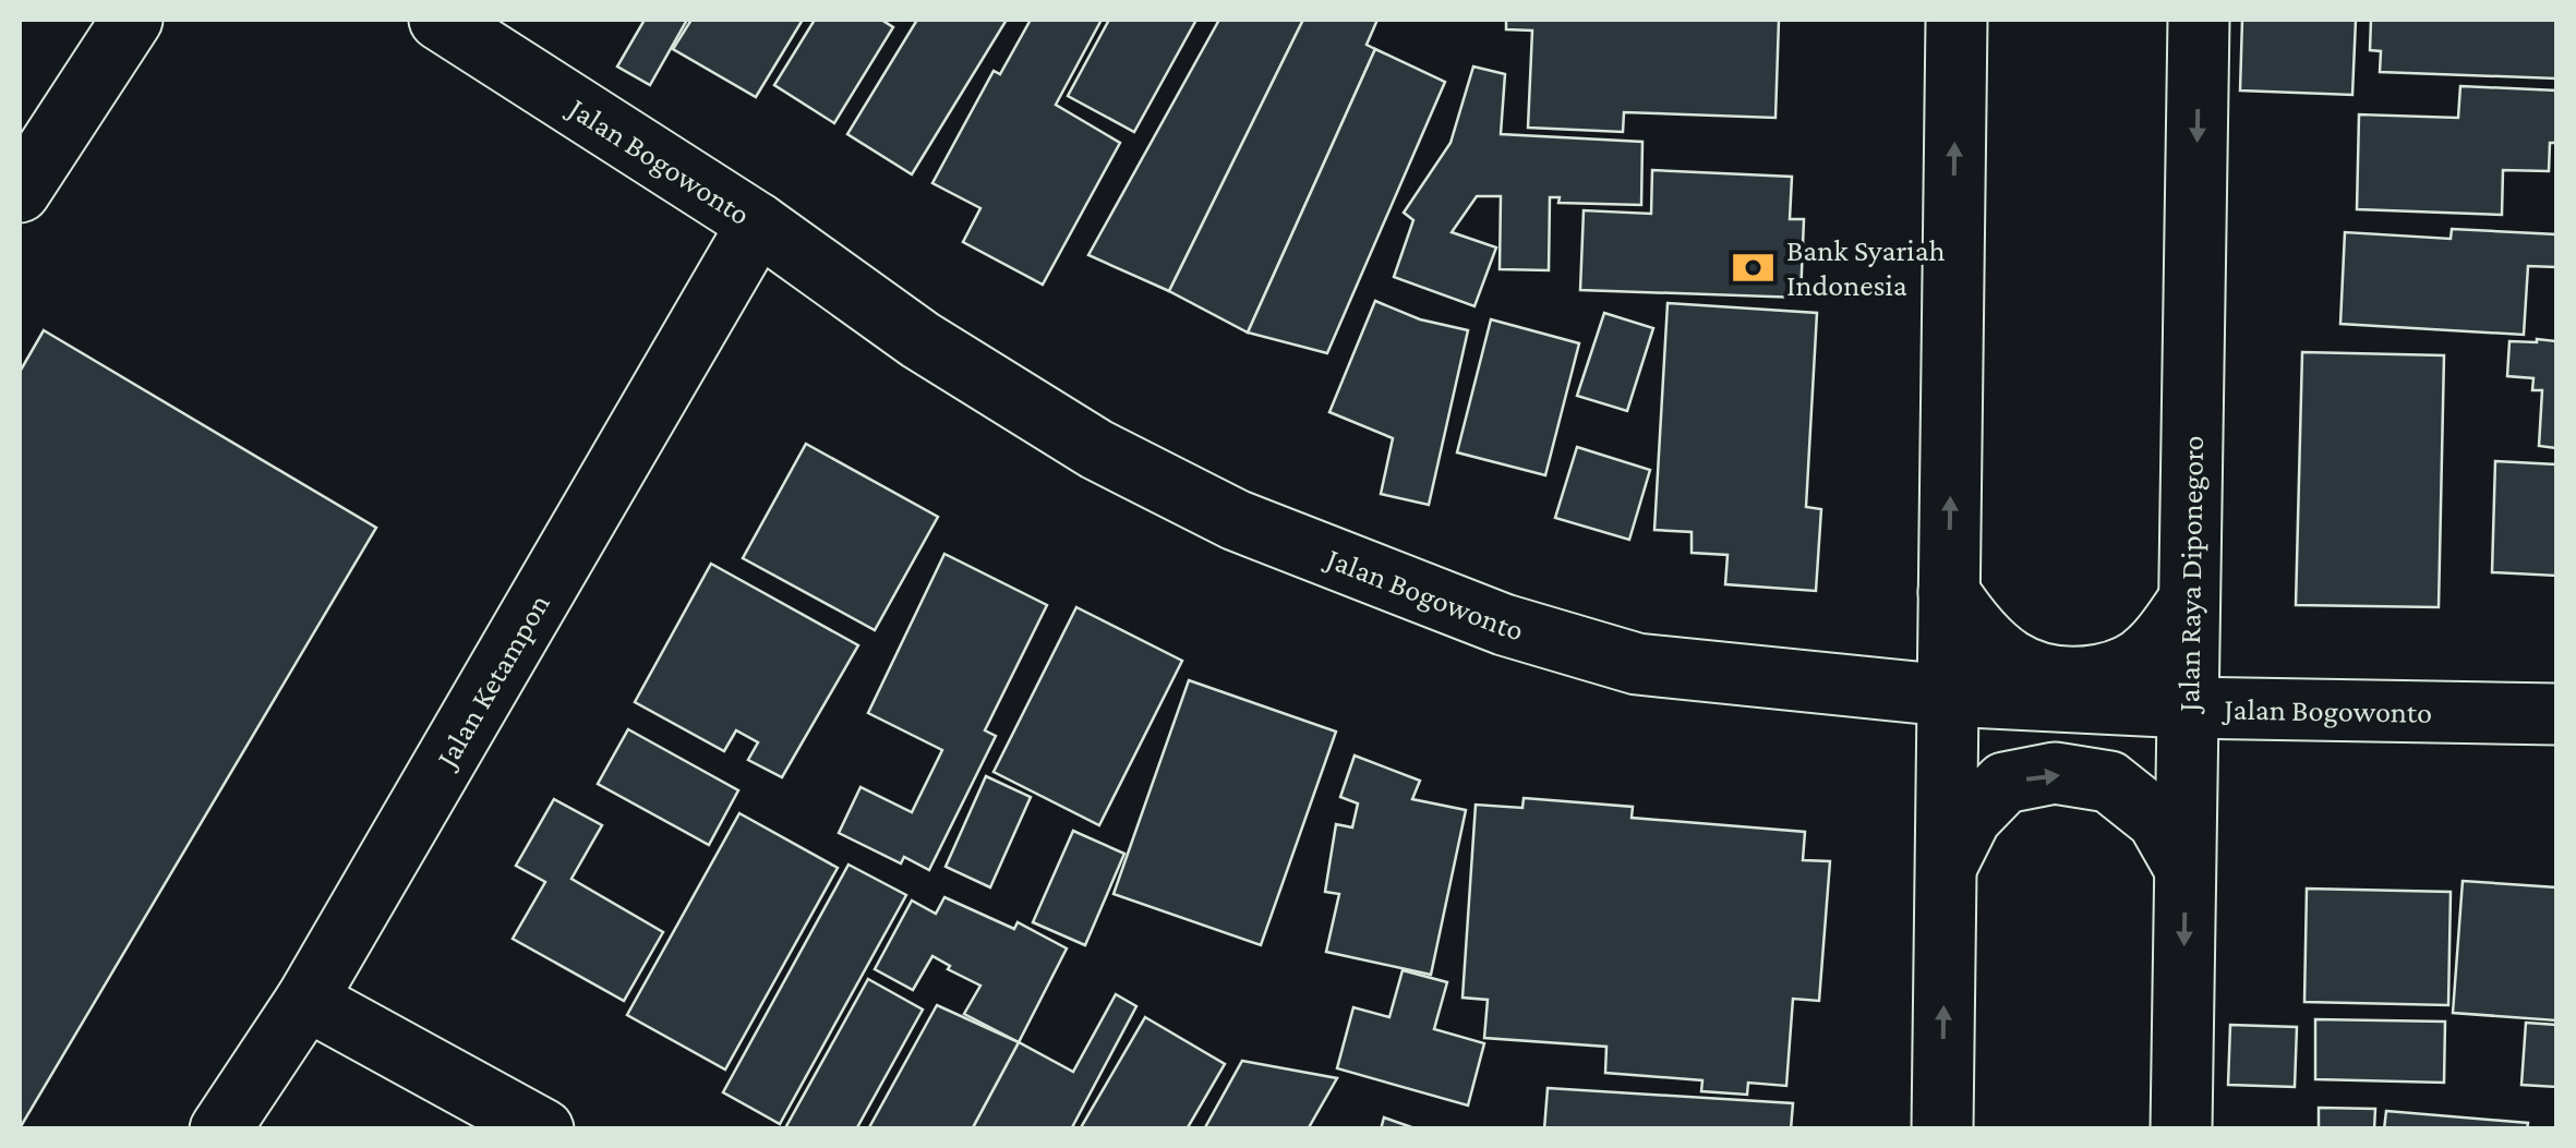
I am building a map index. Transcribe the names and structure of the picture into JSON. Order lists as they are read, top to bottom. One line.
{"streets":{"main road":["Jalan Bogowonto","Jalan Raya Diponegoro","Jalan Ketampon"]},"crossings":[["Jalan Bogowonto","Jalan Raya Diponegoro"],["Jalan Bogowonto","Jalan Ketampon"]],"places":{"bank":["Bank Syariah Indonesia"]}}
